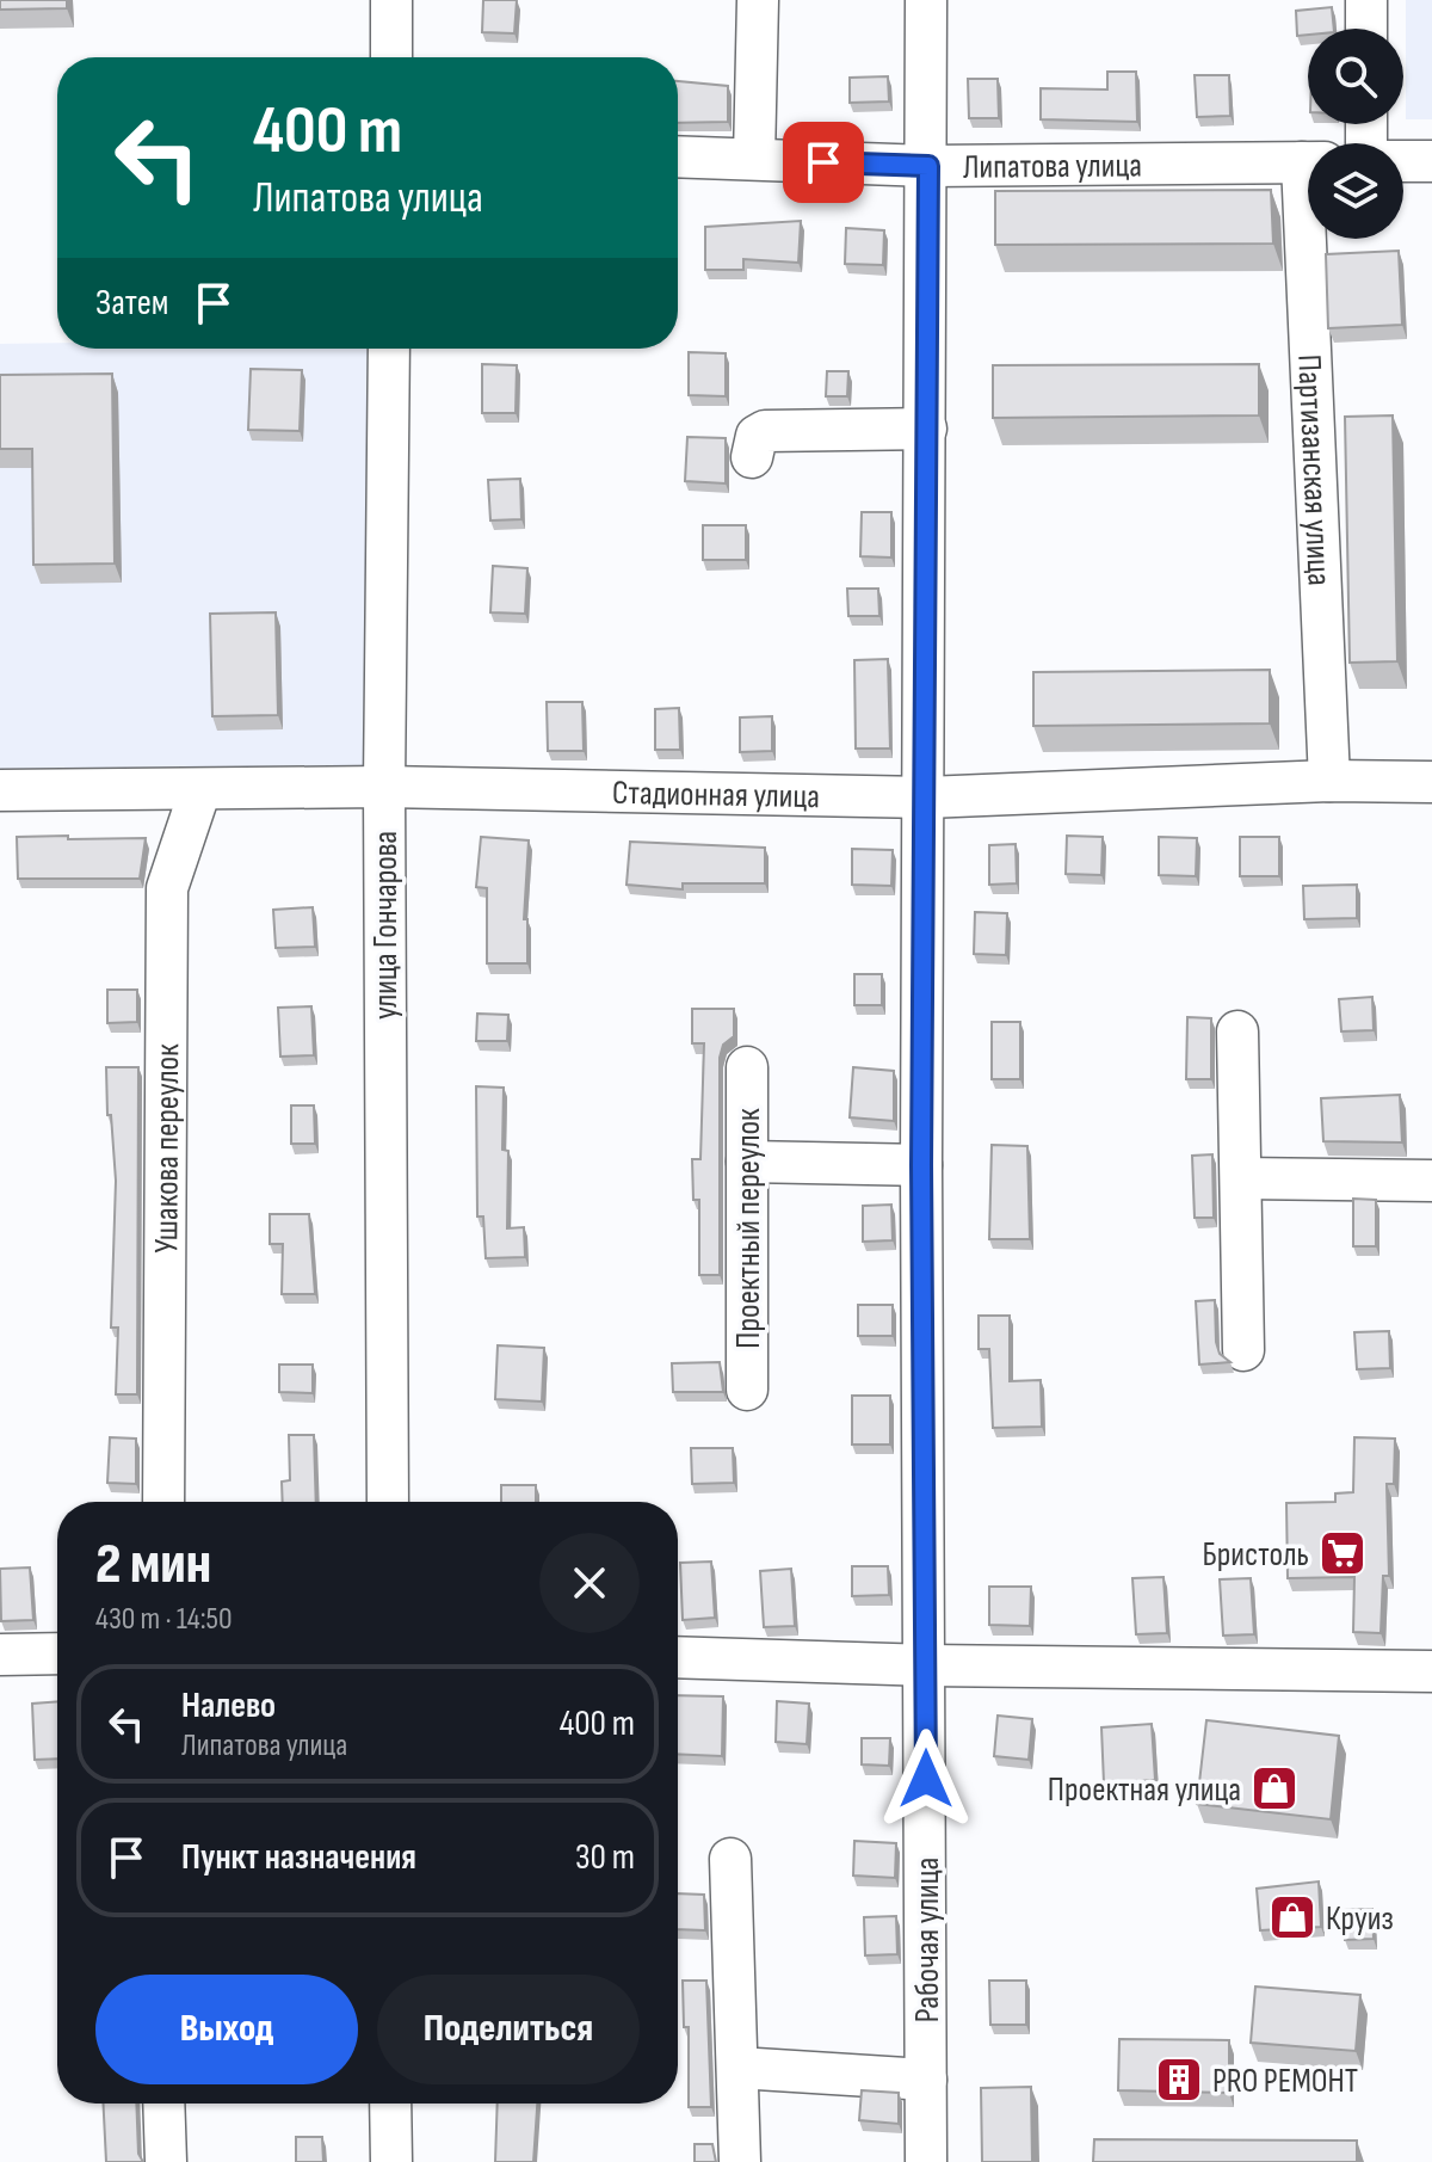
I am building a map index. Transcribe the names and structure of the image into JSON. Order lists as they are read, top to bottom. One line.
{"streets":{"street":["Липатова улица","Партизанская улица","Стадионная улица","улица Гончарова","Ушакова переулок","Проектный переулок","Рабочая улица"]},"crossings":[["Липатова улица","Рабочая улица"],["Партизанская улица","Стадионная улица"],["Стадионная улица","улица Гончарова"],["Стадионная улица","Ушакова переулок"],["Стадионная улица","Рабочая улица"]],"places":{"supermarket":["Бристоль"],"shop":["Проектная улица","Круиз"],"building":["PRO РЕМОНТ"]},"page":{"turn":["400 m","Липатова улица"],"then":"Затем","heading":["2 мин","430 m · 14:50"],"list":[{"name":"Налево","note":"Липатова улица","value":"400 m"},{"name":"Пункт назначения","value":"30 m"}],"buttons":["Выход","Поделиться"]}}
